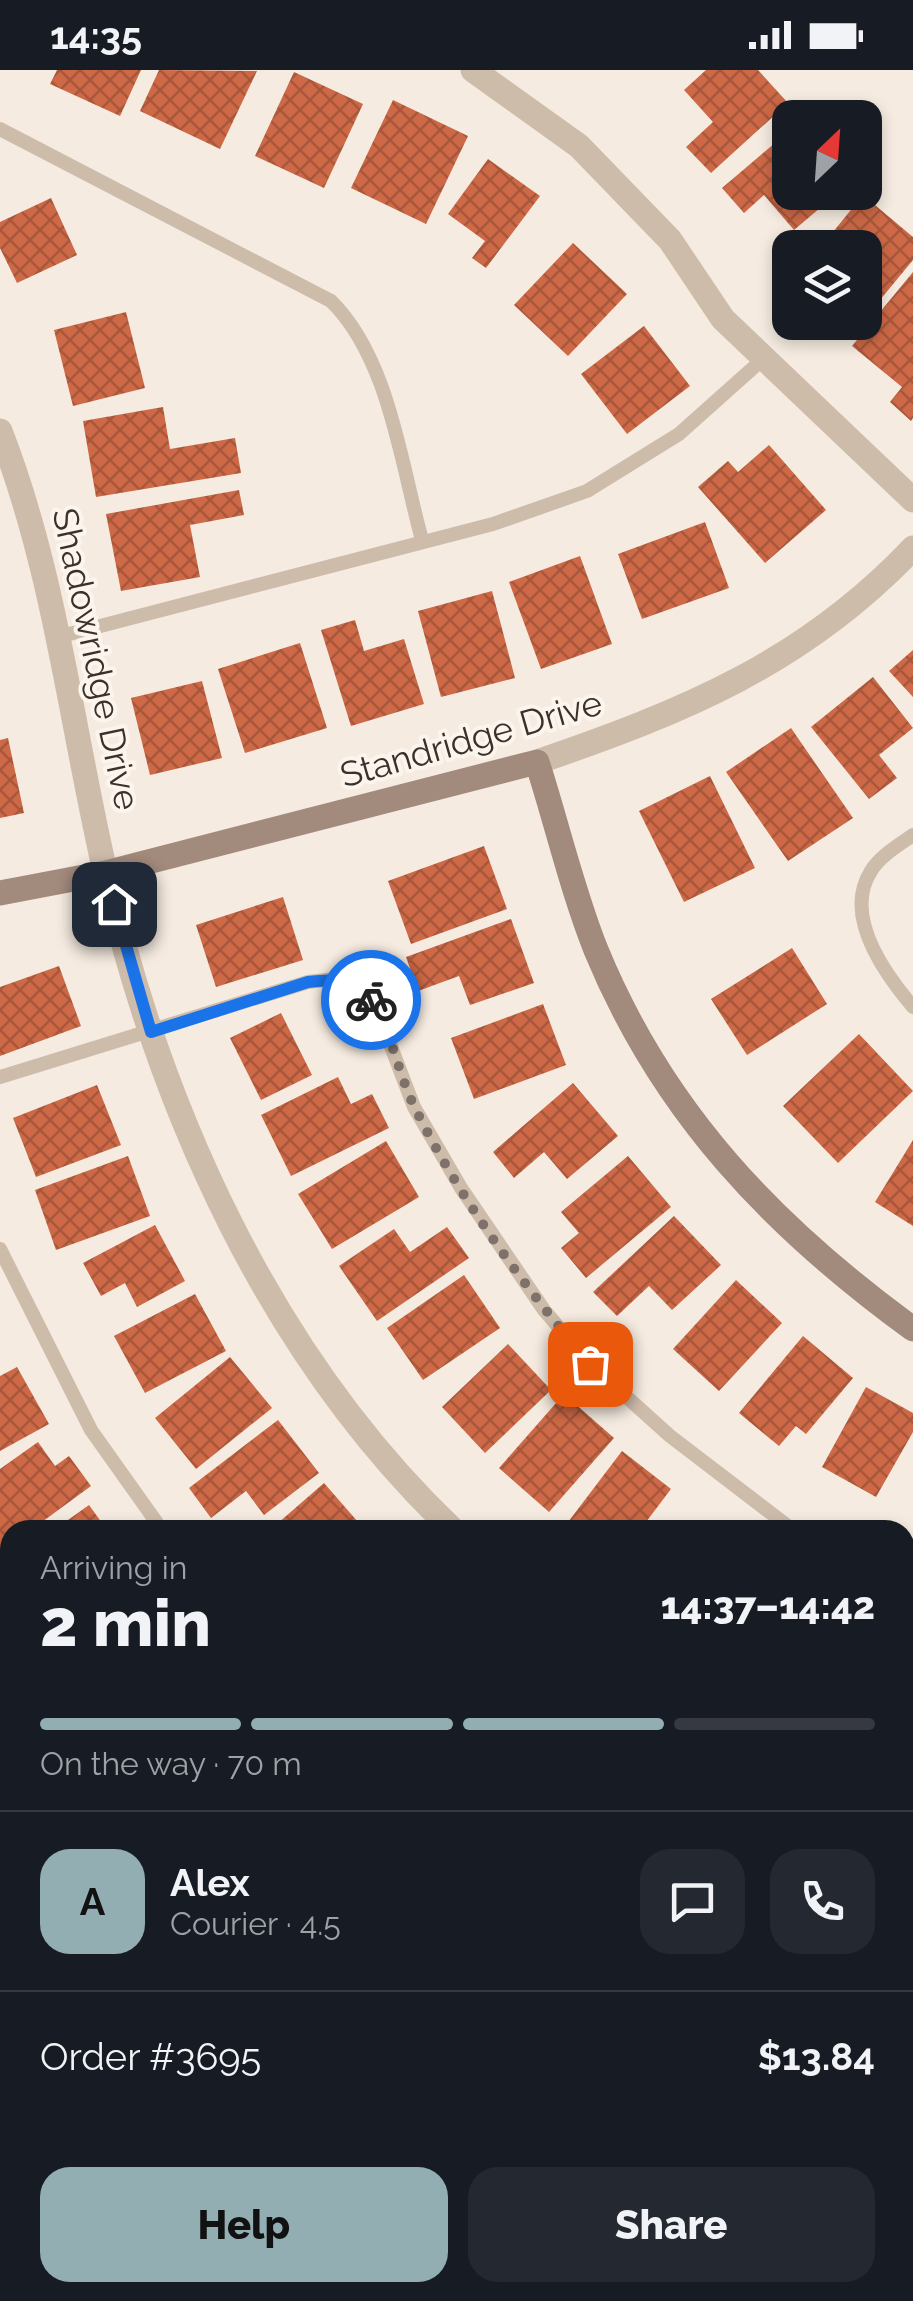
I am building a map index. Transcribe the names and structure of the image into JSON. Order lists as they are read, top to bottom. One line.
{"streets":{"street":["Shadowridge Drive","Standridge Drive"]},"crossings":[["Shadowridge Drive","Standridge Drive"]],"north":"top right","page":{"status":"14:35","heading":["2 min","Arriving in","14:37–14:42"],"panel":["Alex","Courier · 4.5","Order #3695","$13.84"],"bar":"On the way · 70 m","round":"A","buttons":["Help","Share"]}}
